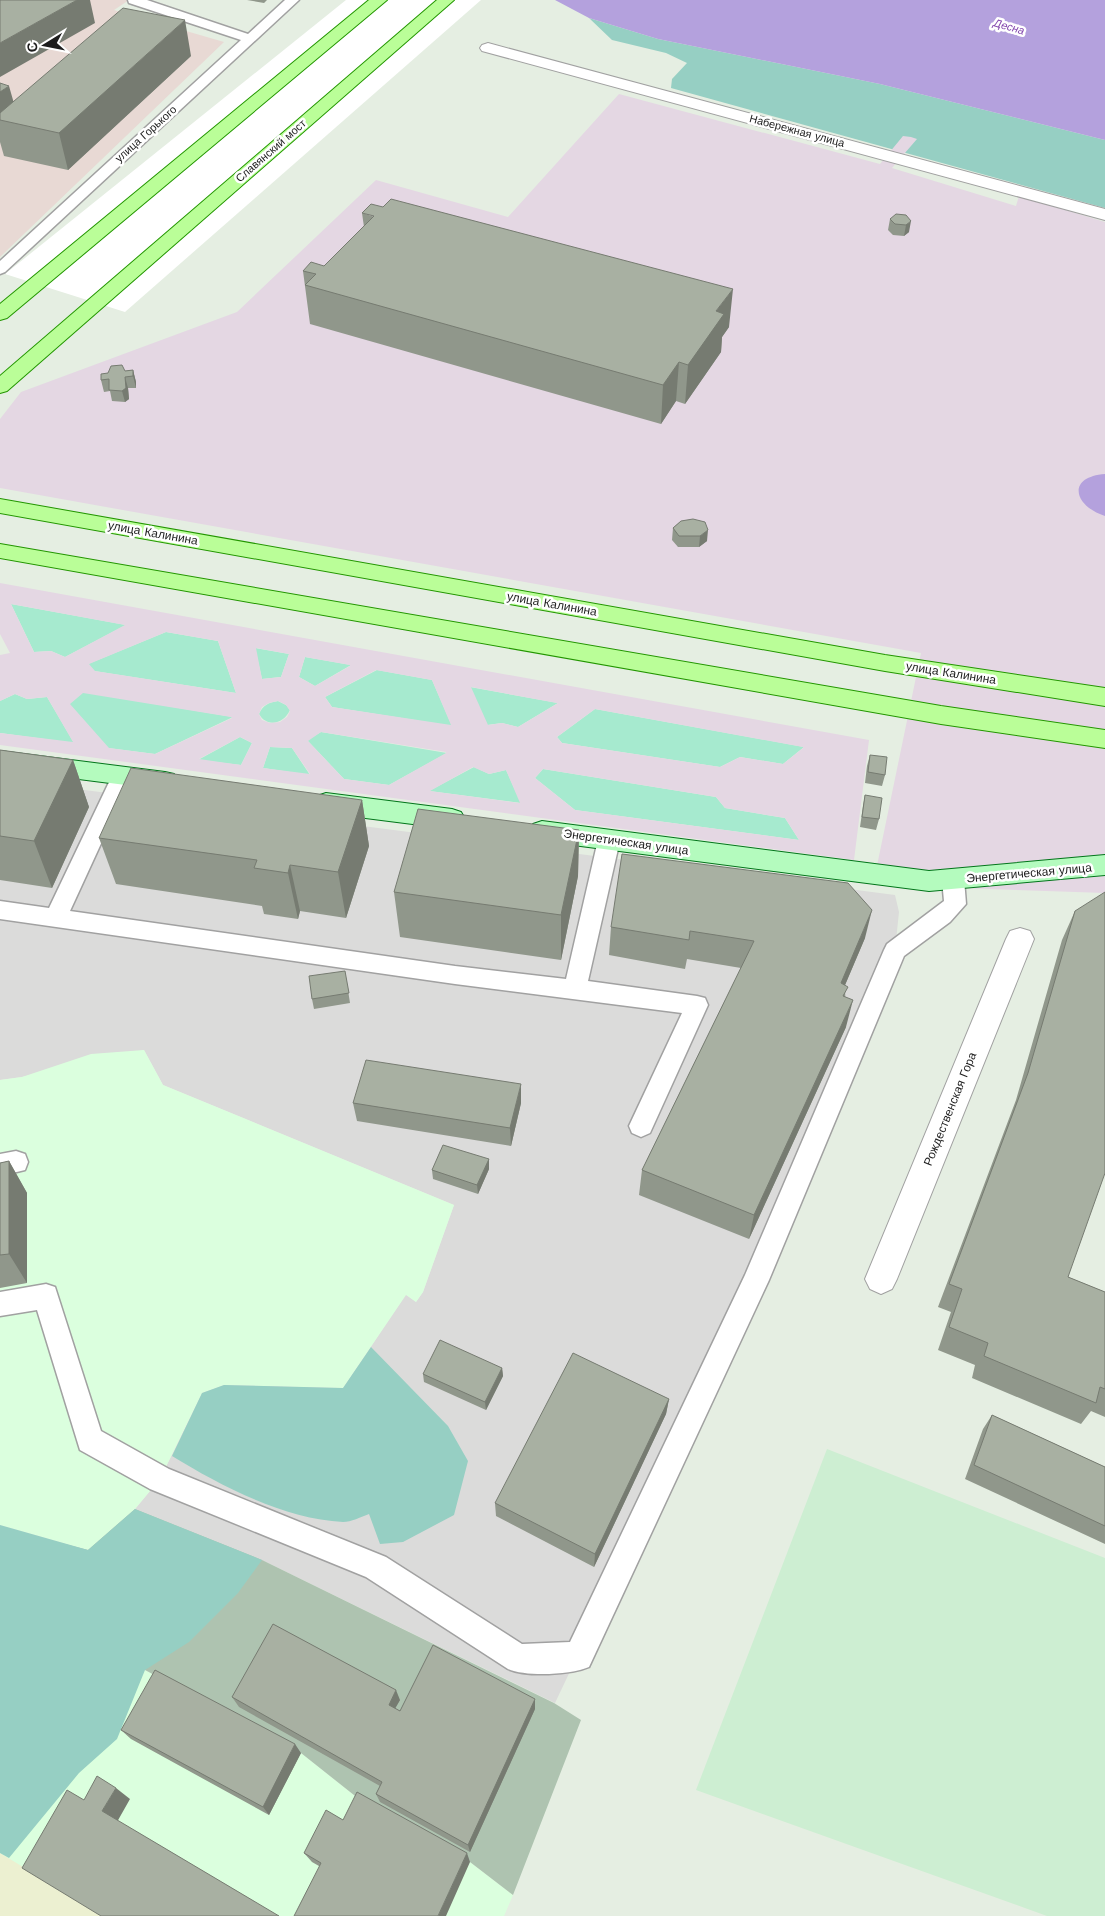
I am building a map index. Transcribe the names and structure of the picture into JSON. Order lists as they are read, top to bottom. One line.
{"streets":{"main road":["Славянский мост","улица Калинина"],"street":["Набережная улица","Энергетическая улица","Рождественская Гора"],"lane":["улица Горького"]},"water":["Десна"],"north":"left"}
